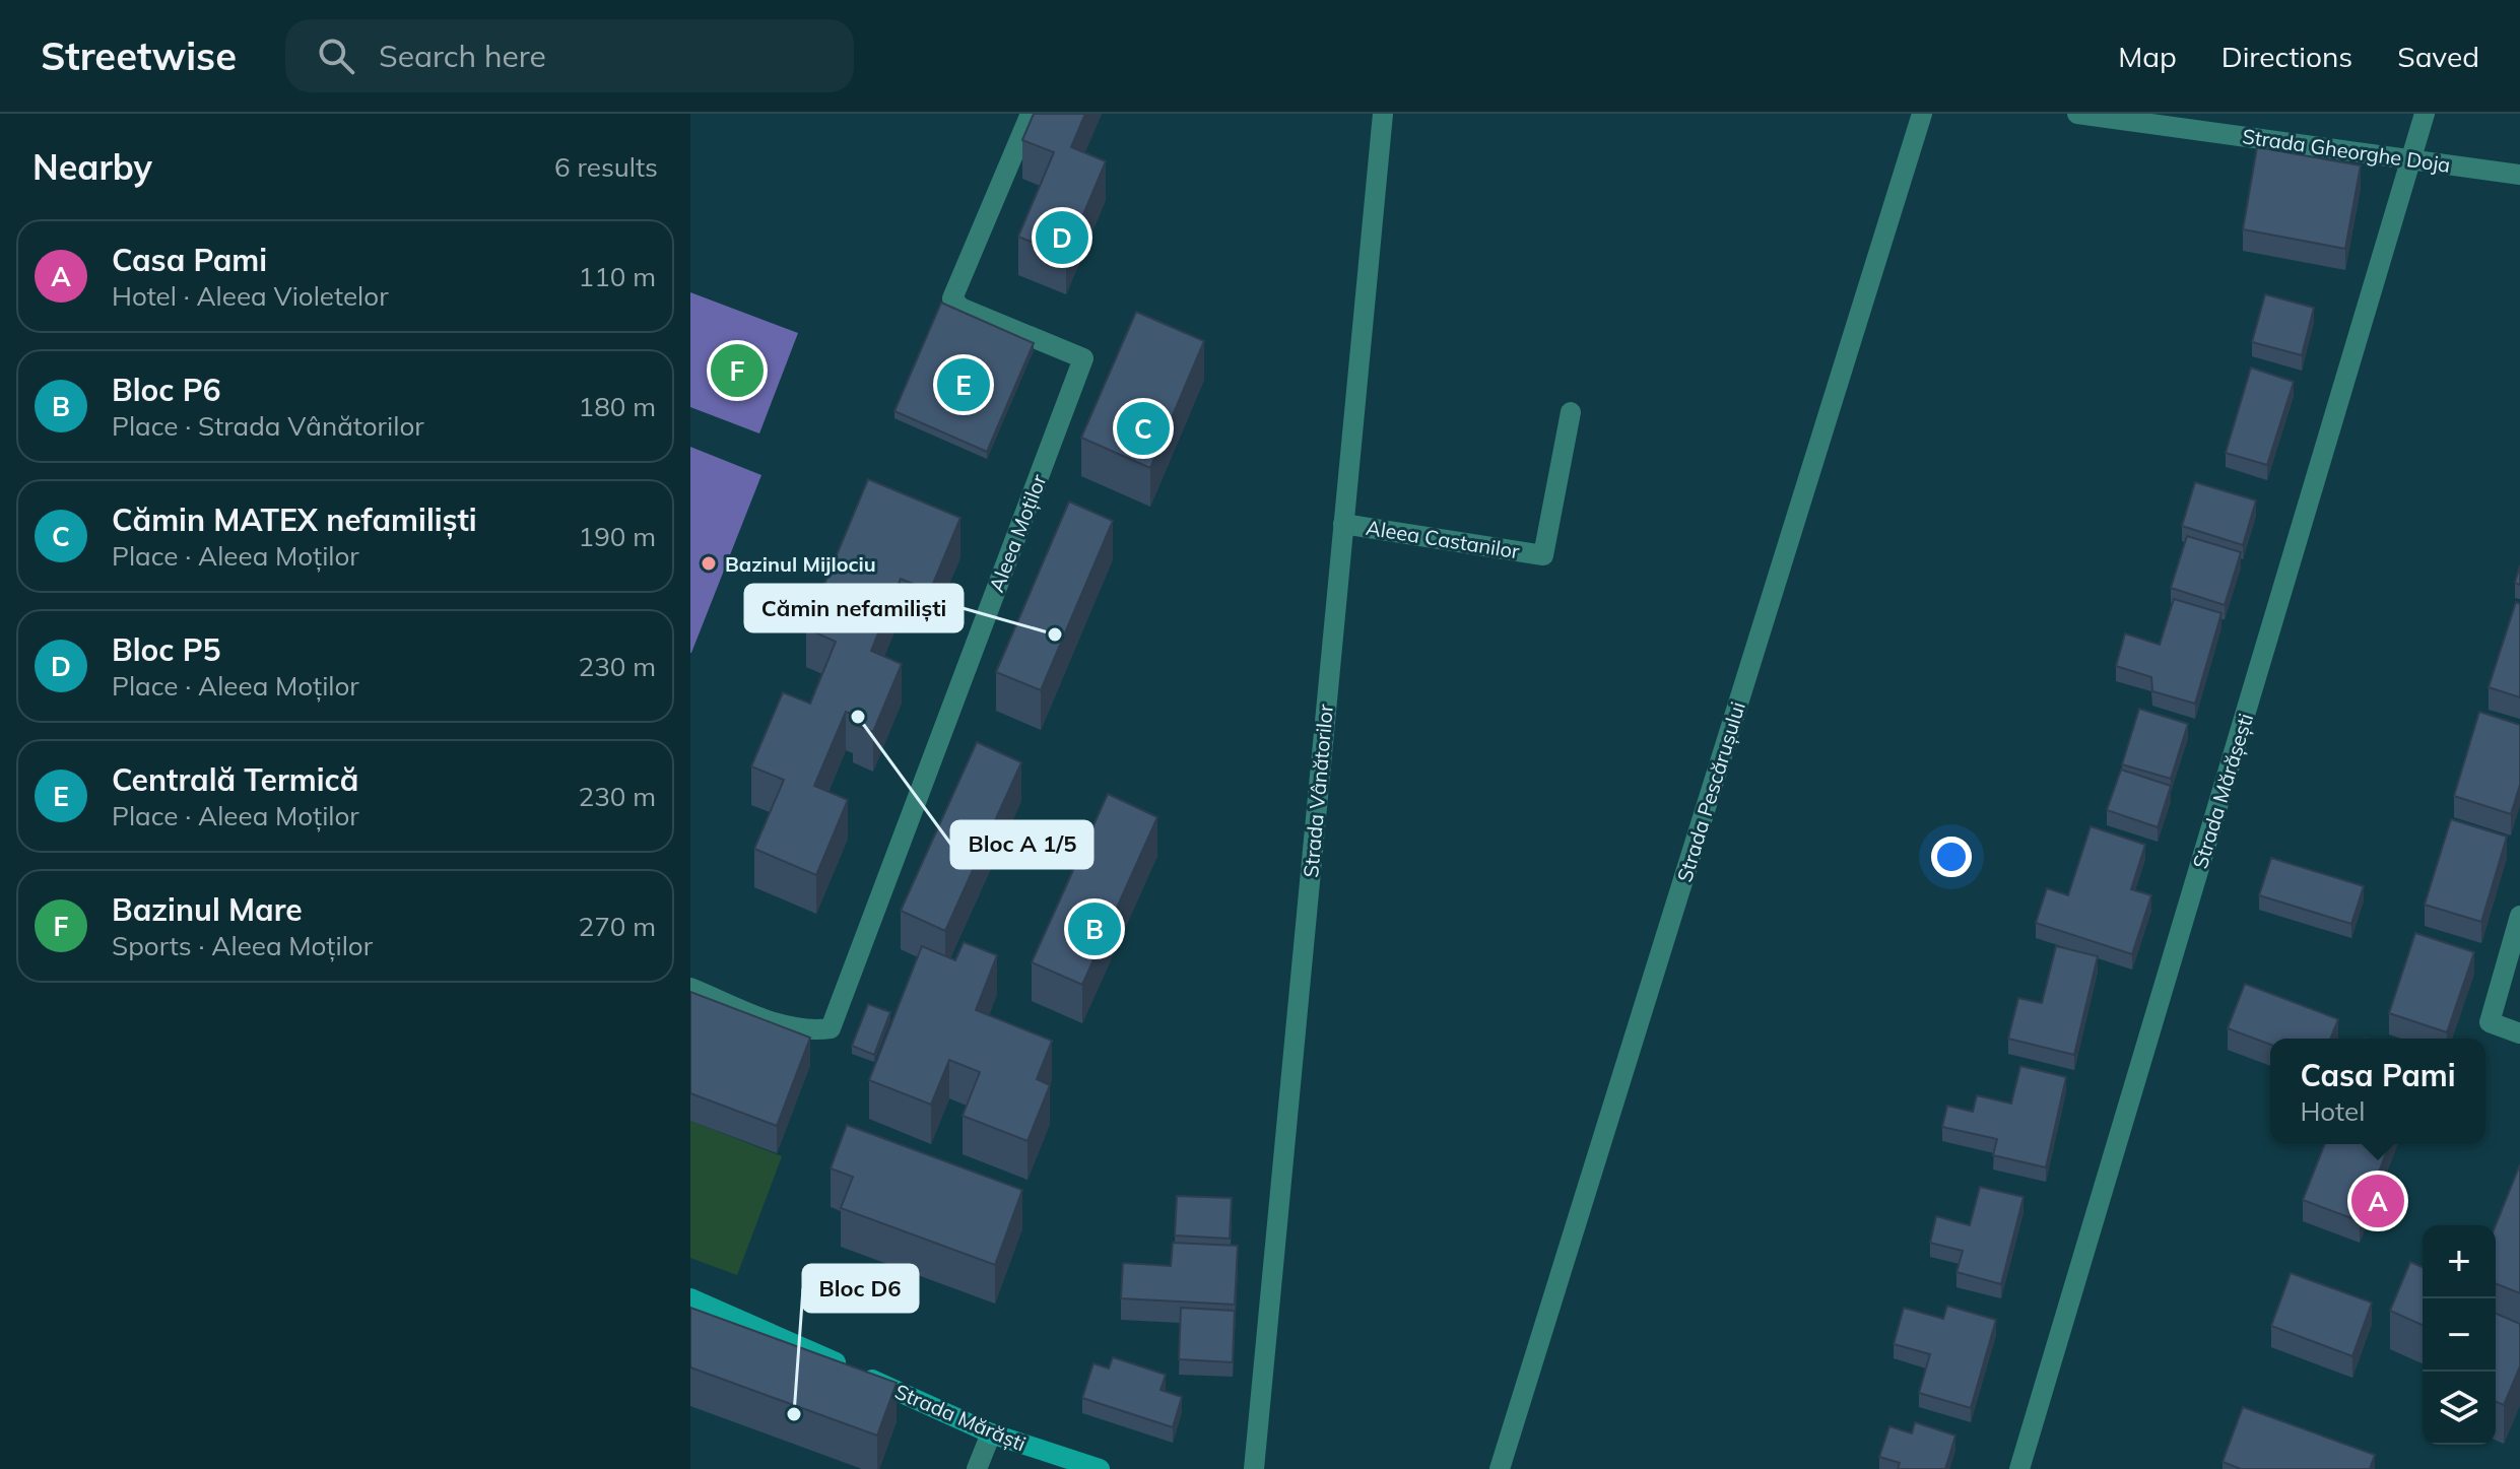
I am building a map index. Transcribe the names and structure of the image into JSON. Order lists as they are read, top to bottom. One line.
{"streets":{"main road":["Strada Mărăști"],"street":["Strada Gheorghe Doja","Aleea Moților","Aleea Castanilor","Strada Vânătorilor","Strada Mărășești","Strada Pescărușului"]},"crossings":[["Strada Gheorghe Doja","Strada Mărășești"],["Aleea Castanilor","Strada Vânătorilor"]],"places":["Bazinul Mijlociu","Cămin nefamiliști","Bloc A 1/5","Bloc D6"],"page":{"header":"Streetwise","search":"Search here","nav":["Map","Directions","Saved"],"heading":["Nearby","6 results"],"pins":["D","F","E","C","B","A"],"list":[{"mark":"A","name":"Casa Pami","note":"Hotel · Aleea Violetelor","value":"110 m"},{"mark":"B","name":"Bloc P6","note":"Place · Strada Vânătorilor","value":"180 m"},{"mark":"C","name":"Cămin MATEX nefamiliști","note":"Place · Aleea Moților","value":"190 m"},{"mark":"D","name":"Bloc P5","note":"Place · Aleea Moților","value":"230 m"},{"mark":"E","name":"Centrală Termică","note":"Place · Aleea Moților","value":"230 m"},{"mark":"F","name":"Bazinul Mare","note":"Sports · Aleea Moților","value":"270 m"}],"popup":["Casa Pami","Hotel"],"map_buttons":["+","−"]}}
